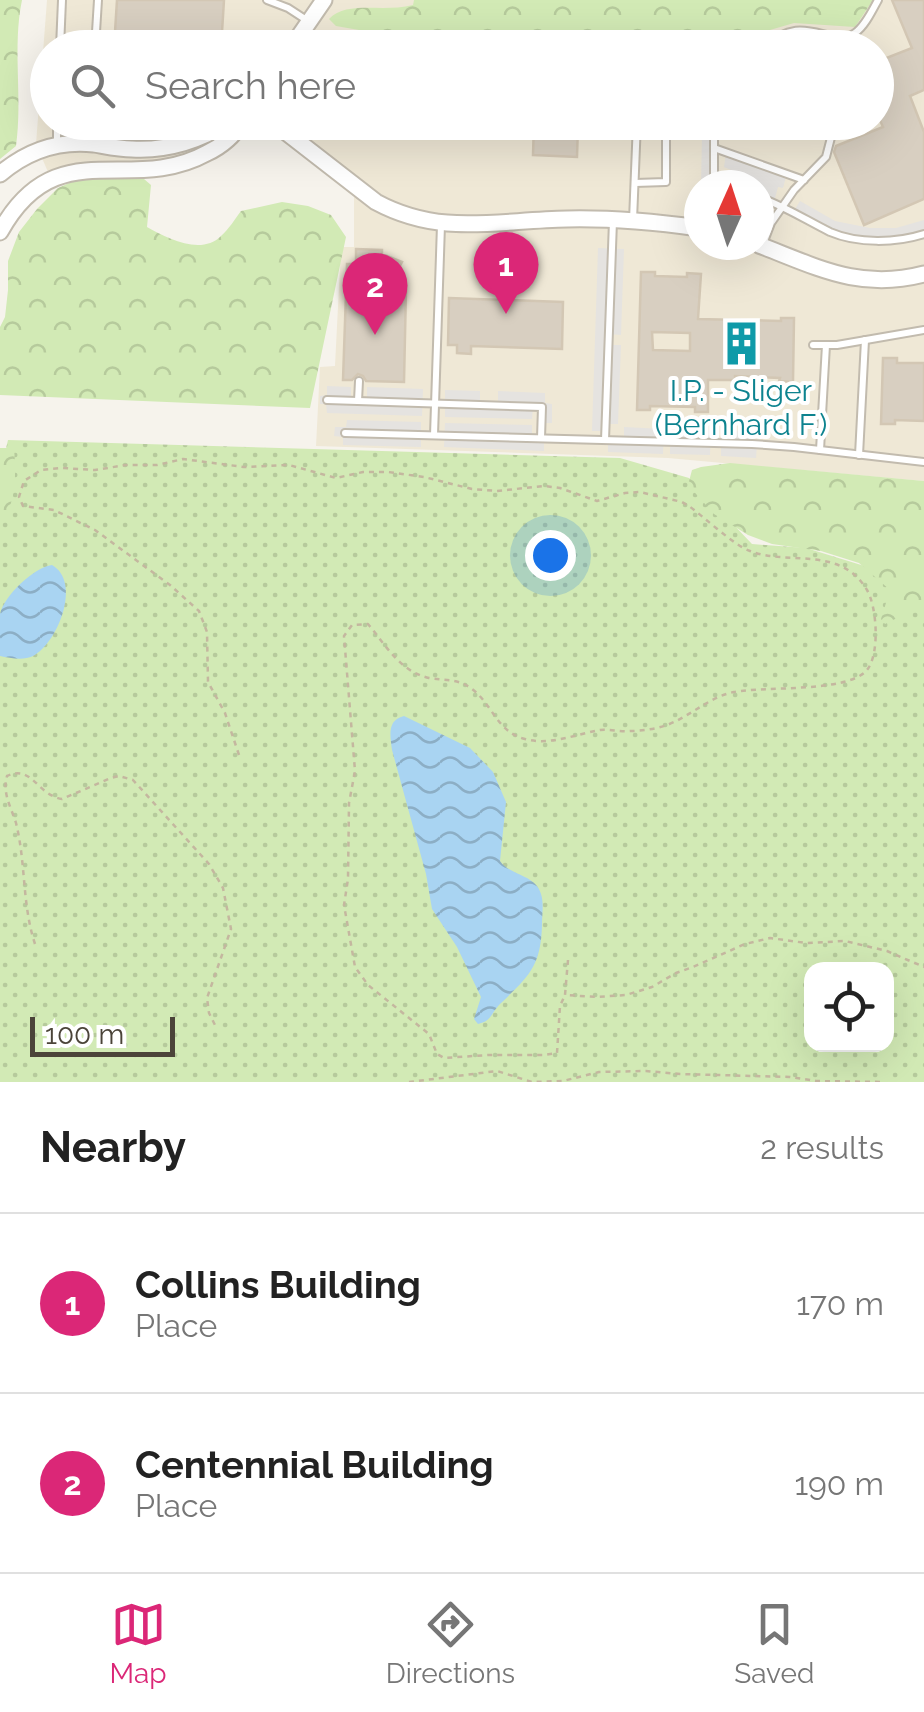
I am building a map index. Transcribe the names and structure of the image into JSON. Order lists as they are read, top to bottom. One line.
{"places":{"building":["I.P. - Sliger (Bernhard F.)"]},"scale_bar":"100 m","north":"top","page":{"search":"Search here","pins":["1","2"],"scale":"100 m","heading":["Nearby","2 results"],"list":[{"mark":"1","name":"Collins Building","note":"Place","value":"170 m"},{"mark":"2","name":"Centennial Building","note":"Place","value":"190 m"}],"nav":["Map","Directions","Saved"]}}
